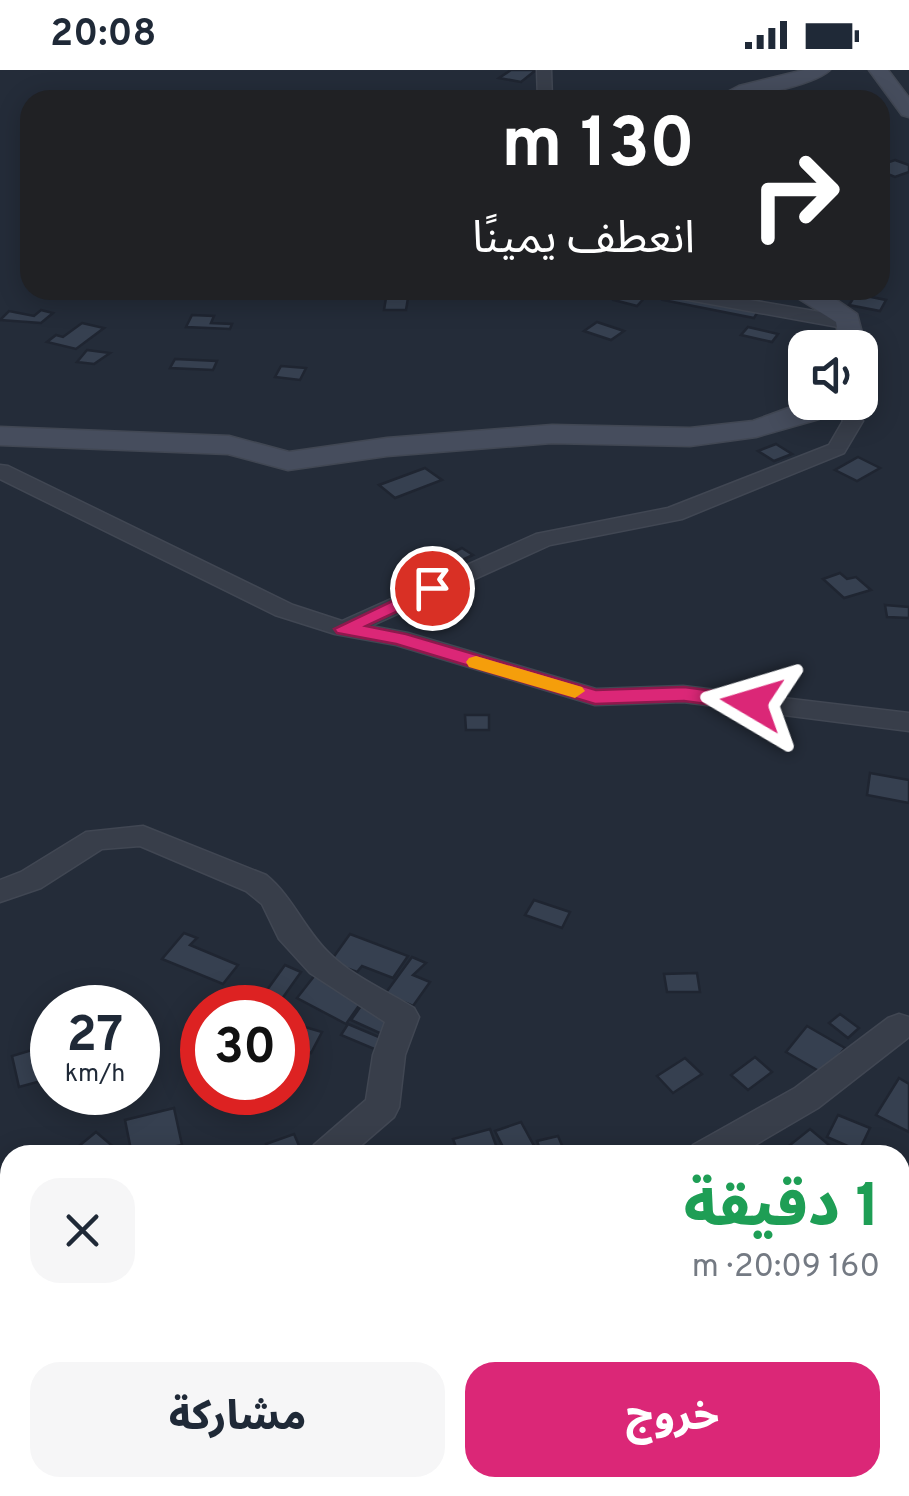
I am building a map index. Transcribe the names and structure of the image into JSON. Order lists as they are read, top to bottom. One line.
{"page":{"status":"20:08","turn":["130 m","انعطف يمينًا"],"speed":"27 km/h","limit":"30","heading":["1 دقيقة","160 m · 20:09"],"buttons":["خروج","مشاركة"]}}
